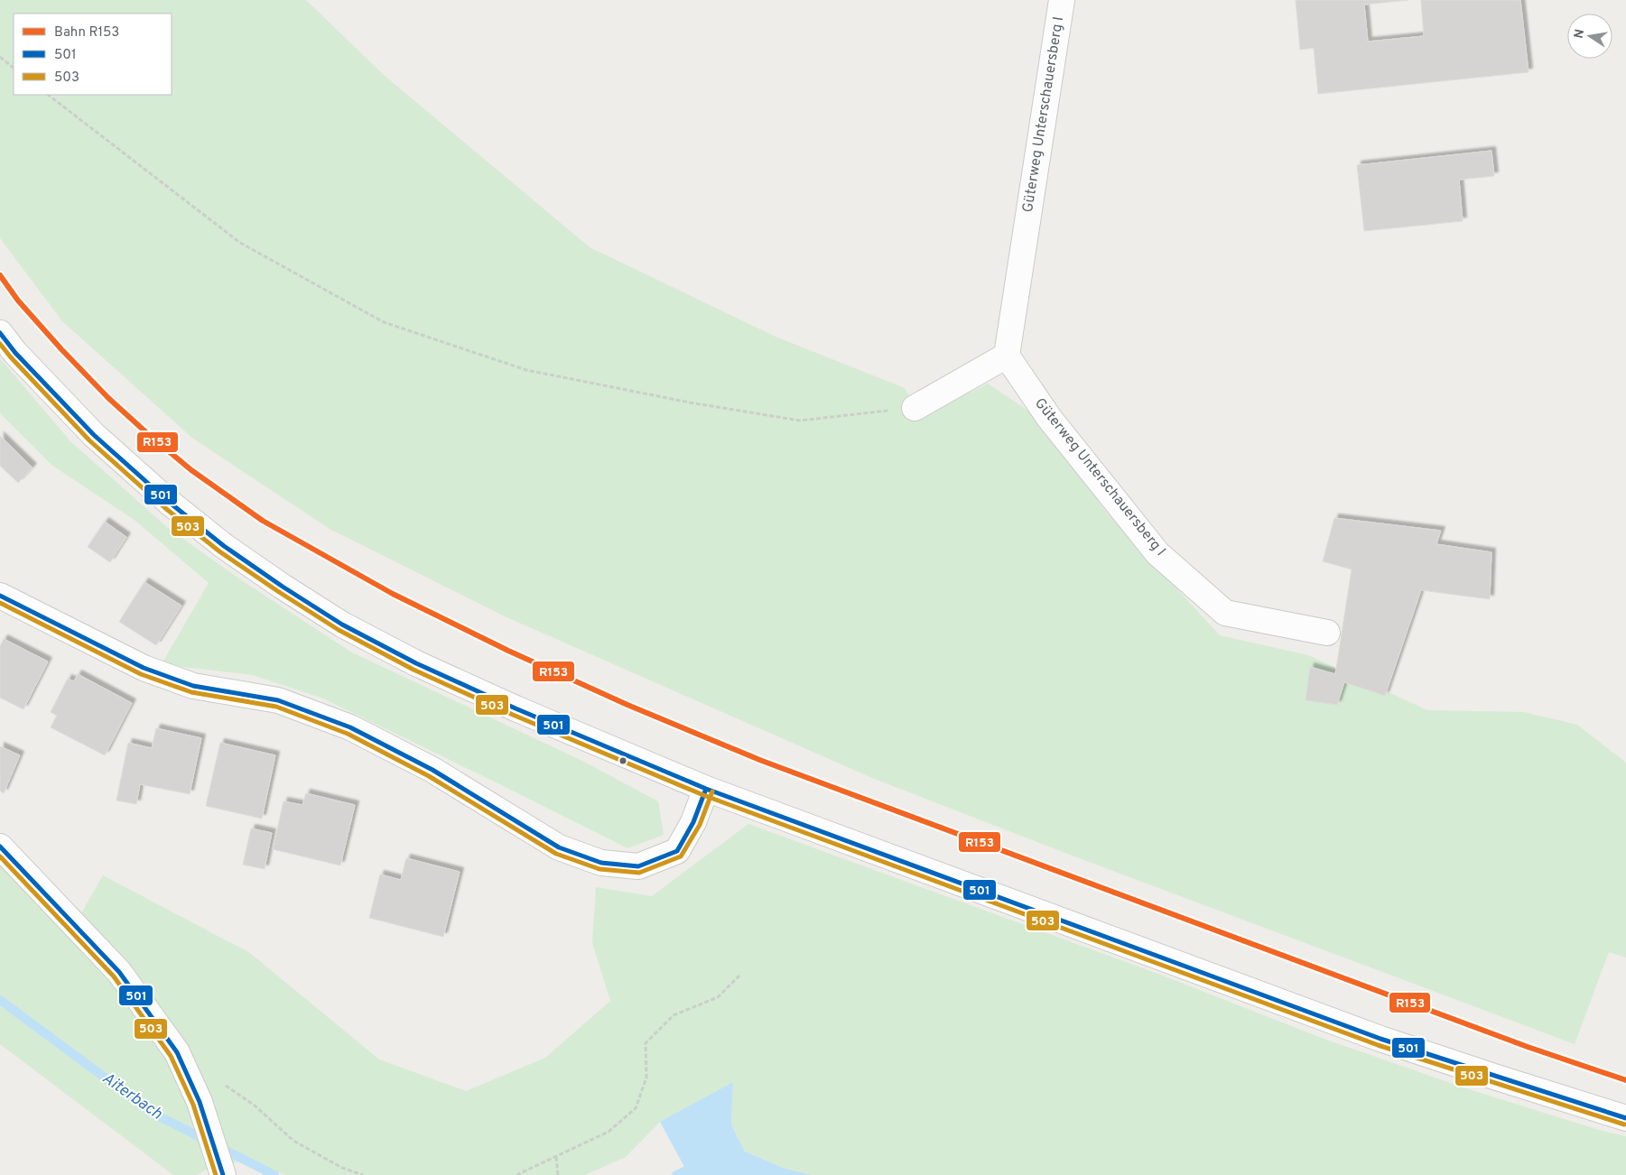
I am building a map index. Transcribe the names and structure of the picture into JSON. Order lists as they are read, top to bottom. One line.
{"streets":{"street":["Güterweg Unterschauersberg I"]},"water":["Aiterbach"],"lines":["rail line R153","transit line 501","transit line 503"],"legend":["Bahn R153","501","503"],"north":"left"}
